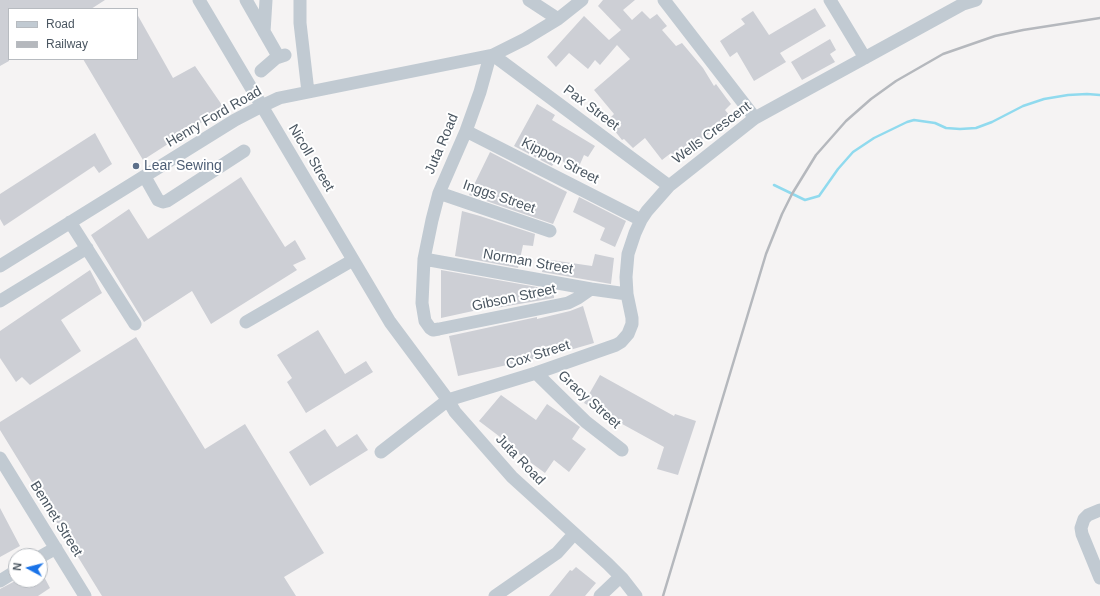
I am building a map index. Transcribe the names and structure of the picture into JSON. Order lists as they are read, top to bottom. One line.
{"streets":{"street":["Pax Street","Henry Ford Road","Wells Crescent","Juta Road","Nicoll Street","Kippon Street","Inggs Street","Norman Street","Gibson Street","Cox Street","Gracy Street","Bennet Street"]},"crossings":[["Pax Street","Henry Ford Road"],["Pax Street","Wells Crescent"],["Pax Street","Juta Road"],["Henry Ford Road","Juta Road"],["Henry Ford Road","Nicoll Street"],["Wells Crescent","Kippon Street"],["Wells Crescent","Norman Street"],["Wells Crescent","Cox Street"],["Juta Road","Nicoll Street"],["Juta Road","Kippon Street"],["Juta Road","Inggs Street"],["Juta Road","Norman Street"],["Juta Road","Gibson Street"],["Juta Road","Cox Street"],["Norman Street","Gibson Street"],["Cox Street","Gracy Street"]],"places":["Lear Sewing"],"legend":["Road","Railway"],"north":"left"}
